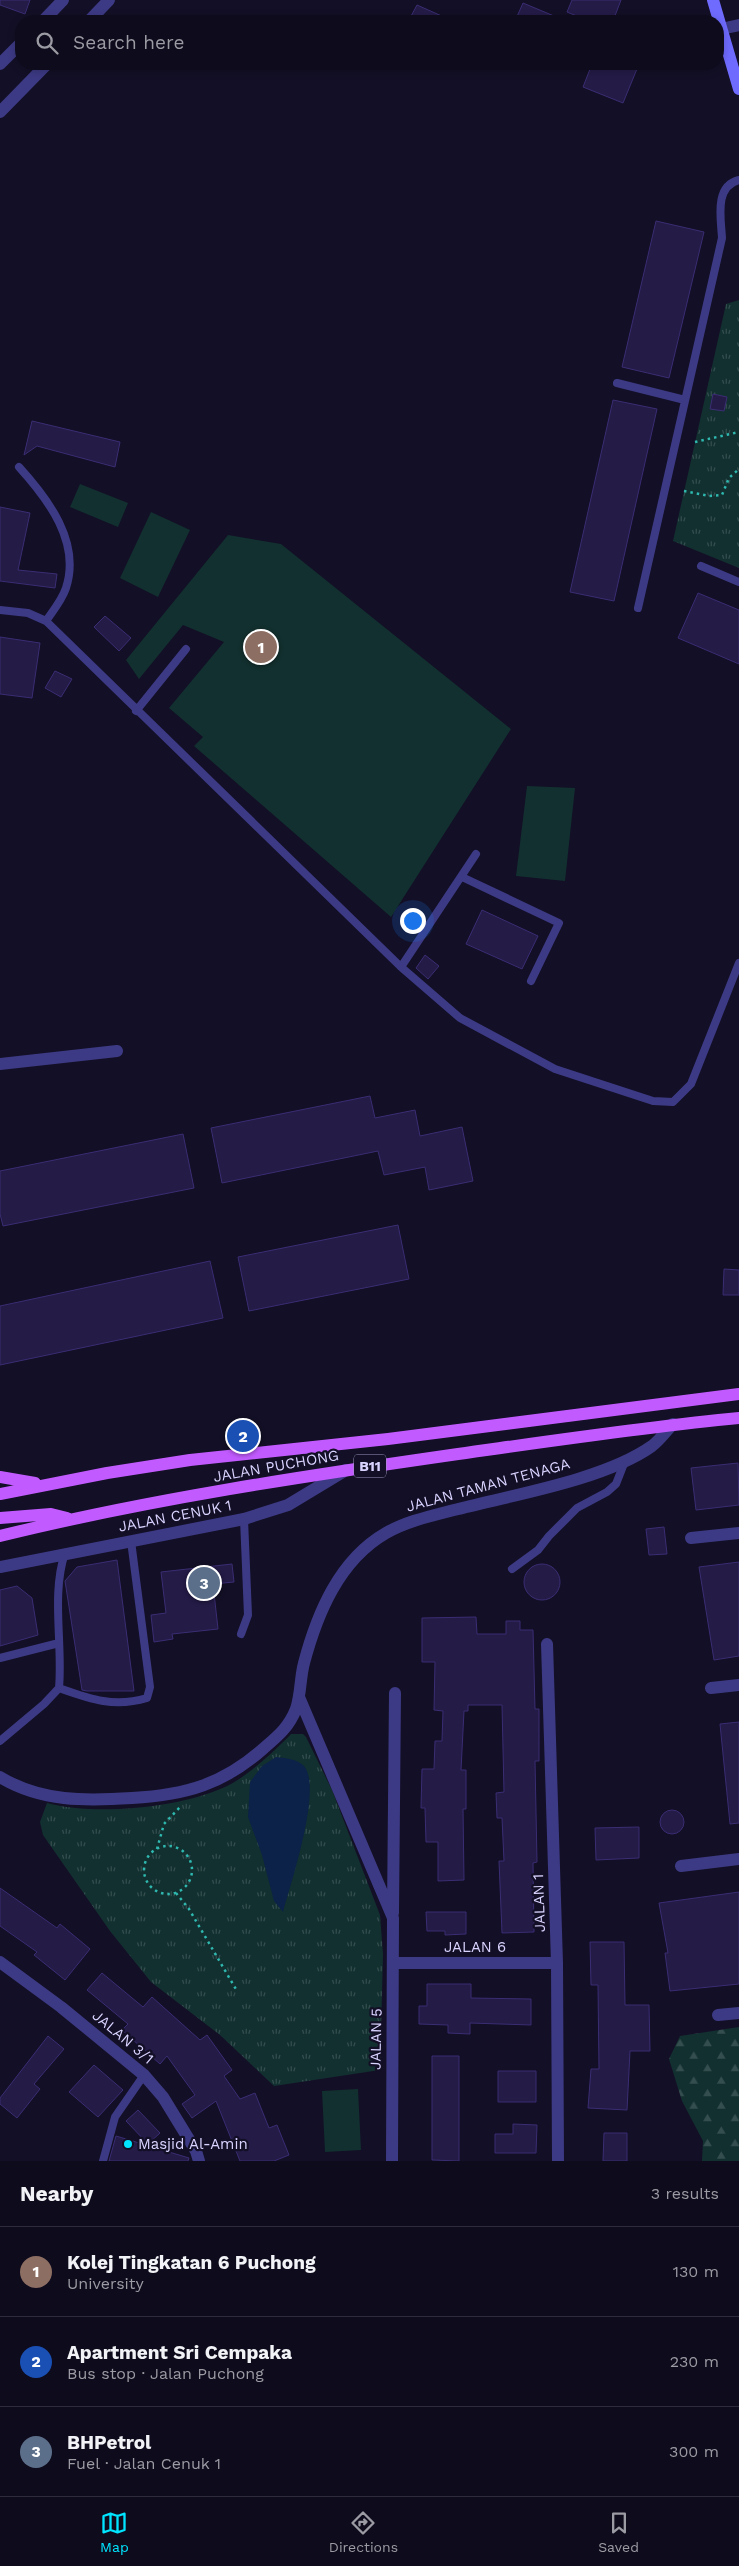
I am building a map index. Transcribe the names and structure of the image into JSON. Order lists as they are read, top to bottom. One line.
{"streets":{"main road":["JALAN PUCHONG","B11"],"street":["JALAN TAMAN TENAGA","JALAN CENUK 1","JALAN 1","JALAN 6","JALAN 3/1","JALAN 5"]},"crossings":[["JALAN PUCHONG","JALAN TAMAN TENAGA"],["JALAN PUCHONG","JALAN CENUK 1"],["JALAN TAMAN TENAGA","JALAN 5"],["JALAN 1","JALAN 6"],["JALAN 6","JALAN 5"]],"places":["Masjid Al-Amin"],"page":{"search":"Search here","pins":["1","2","3"],"heading":["Nearby","3 results"],"list":[{"mark":"1","name":"Kolej Tingkatan 6 Puchong","note":"University","value":"130 m"},{"mark":"2","name":"Apartment Sri Cempaka","note":"Bus stop · Jalan Puchong","value":"230 m"},{"mark":"3","name":"BHPetrol","note":"Fuel · Jalan Cenuk 1","value":"300 m"}],"nav":["Map","Directions","Saved"]}}
